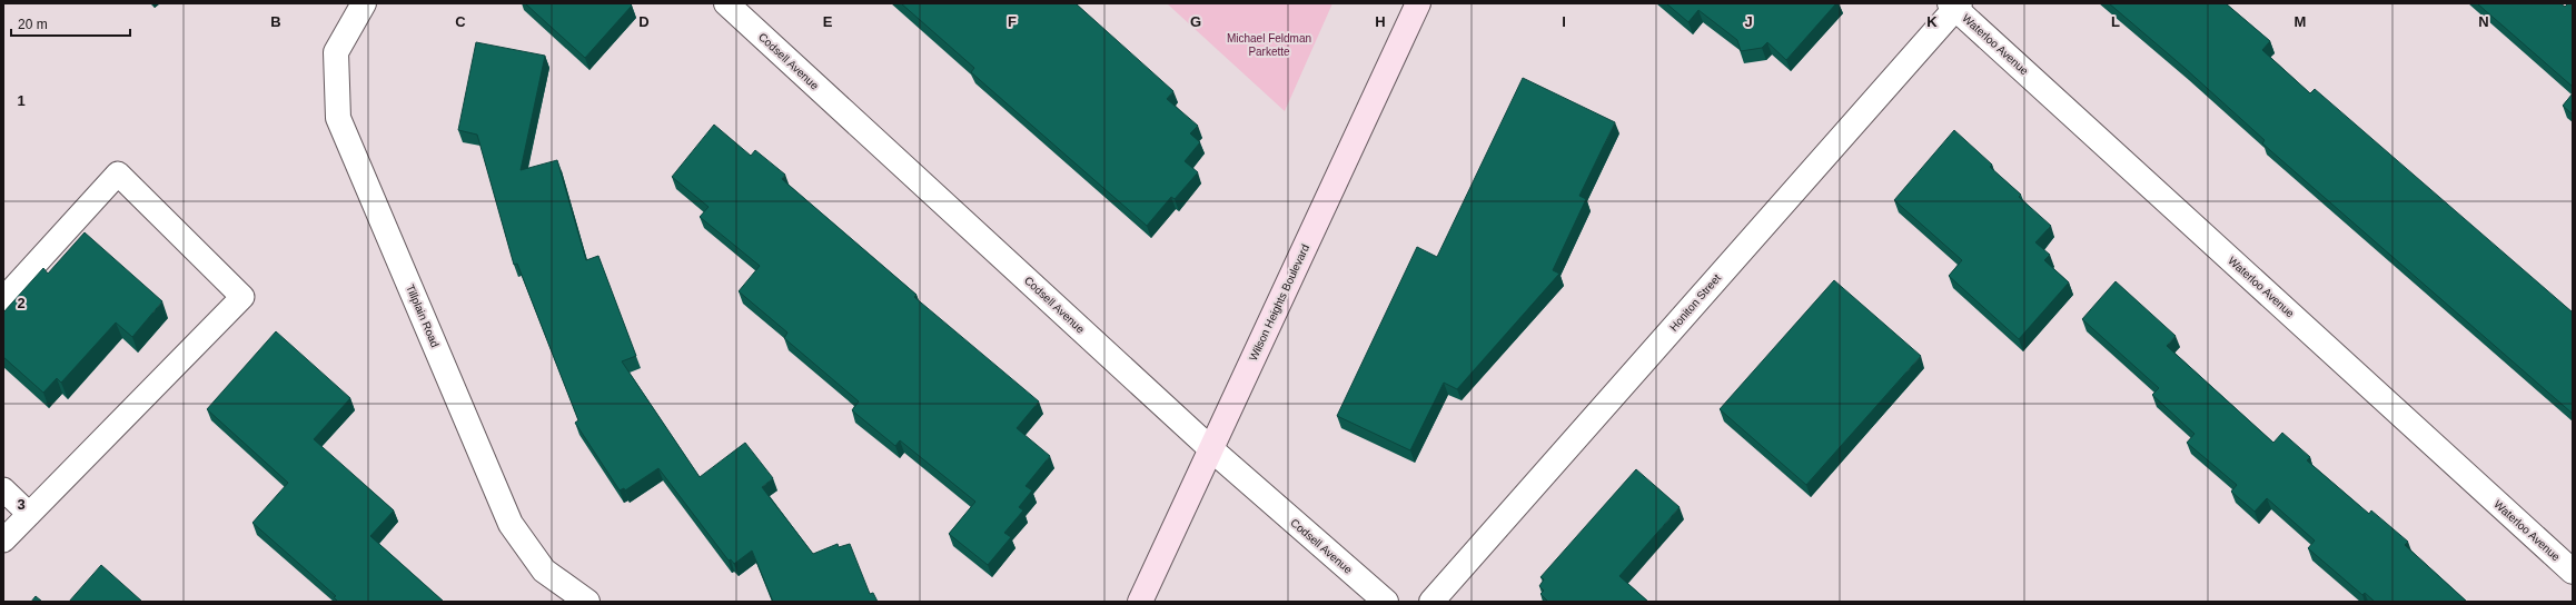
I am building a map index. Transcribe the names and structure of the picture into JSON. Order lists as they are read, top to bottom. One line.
{"streets":{"street":["Waterloo Avenue","Codsell Avenue","Wilson Heights Boulevard","Honiton Street","Tillplain Road"]},"crossings":[["Waterloo Avenue","Honiton Street"],["Codsell Avenue","Wilson Heights Boulevard"]],"parks":["Michael Feldman Parkette"],"scale_bar":"20 m","grid":{"columns":["B","C","D","E","F","G","H","I","J","K","L","M","N"],"rows":["1","2","3"]}}
